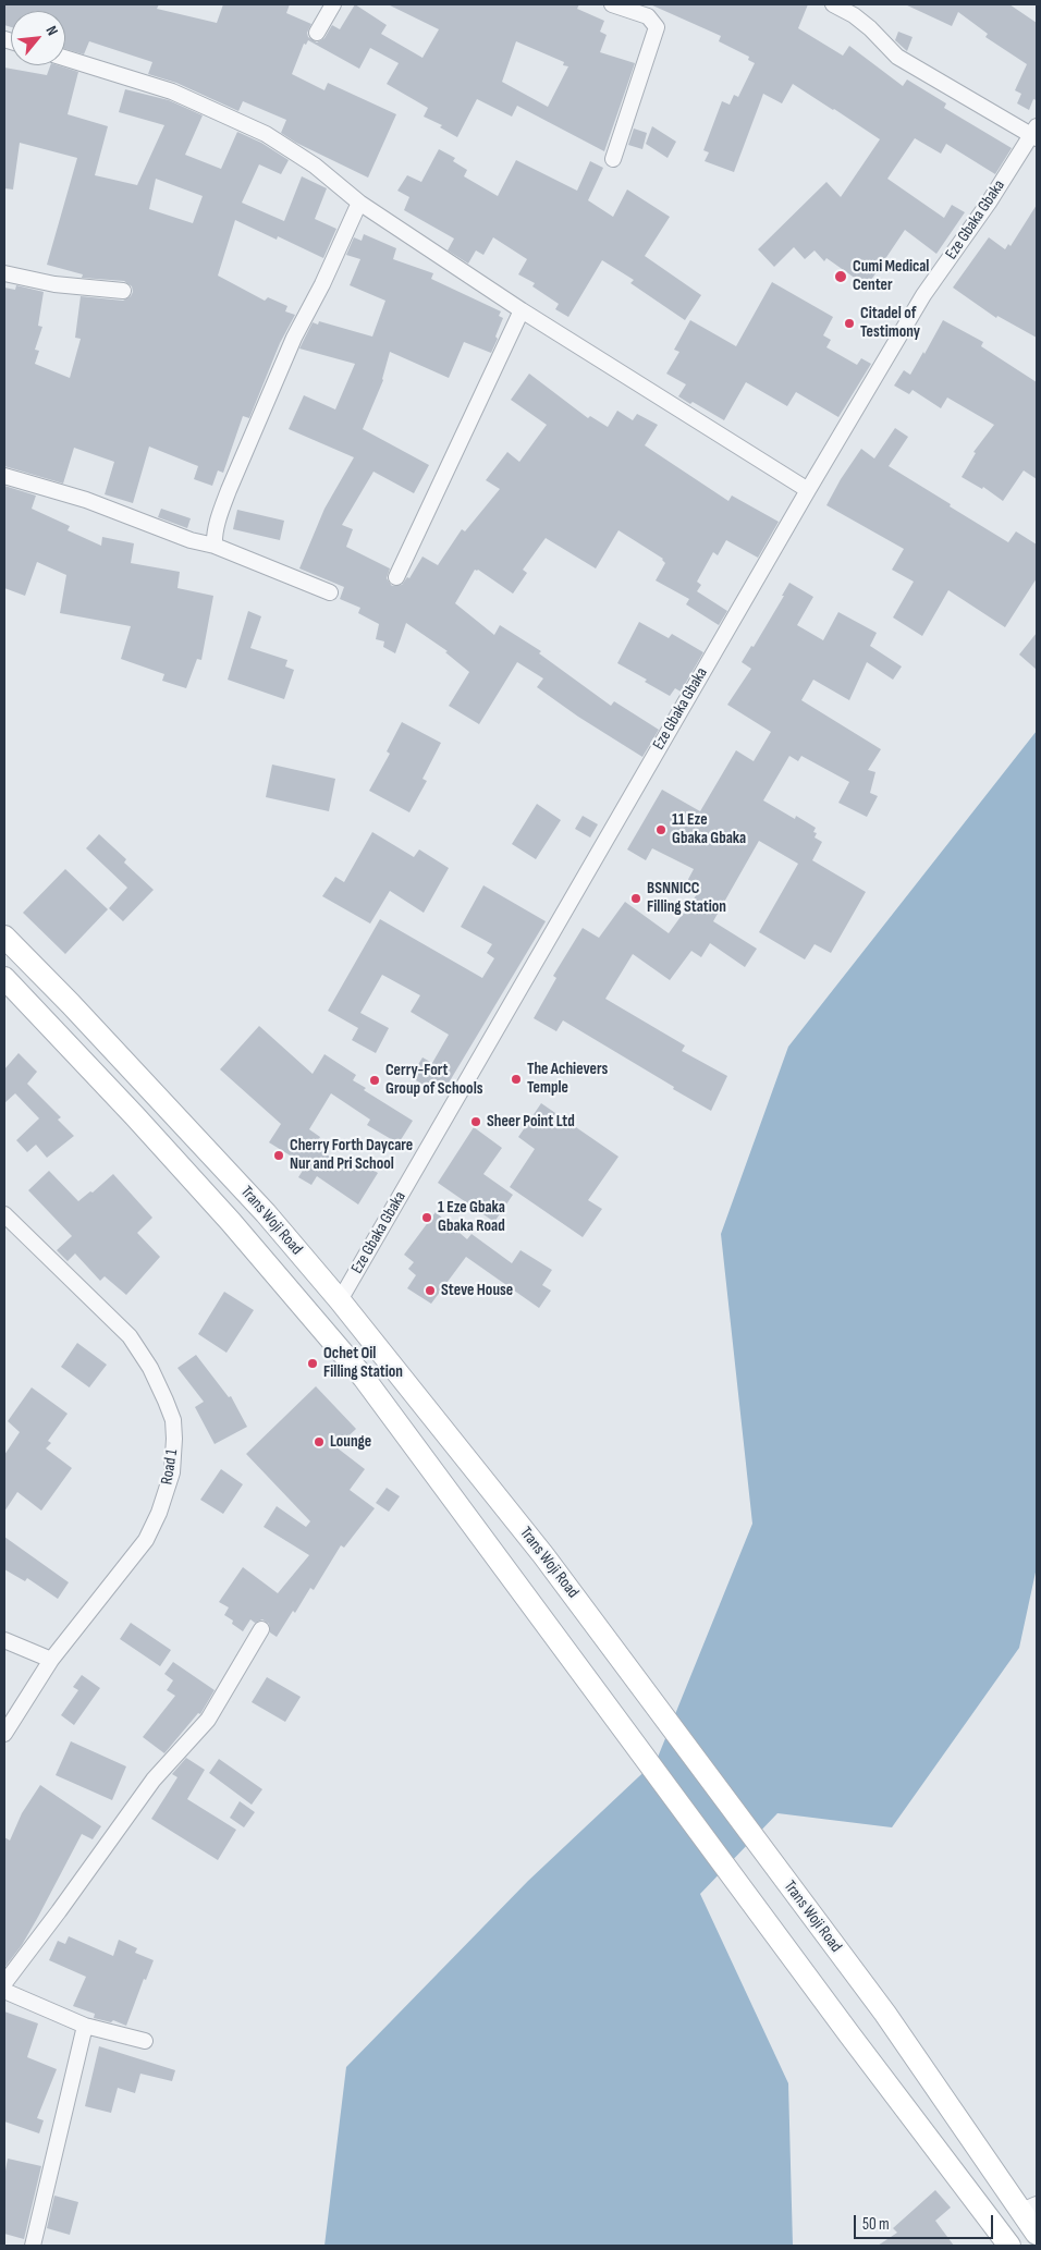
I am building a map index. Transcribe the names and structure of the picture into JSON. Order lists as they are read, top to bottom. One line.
{"streets":{"main road":["Trans Woji Road"],"street":["Eze Gbaka Gbaka","Road 1"]},"crossings":[["Eze Gbaka Gbaka","Trans Woji Road"]],"places":["Cumi Medical Center","Citadel of Testimony","11 Eze Gbaka Gbaka","BSNNICC Filling Station","The Achievers Temple","Cerry-Fort Group of Schools","Sheer Point Ltd","Cherry Forth Daycare Nur and Pri School","1 Eze Gbaka Gbaka Road","Steve House","Ochet Oil Filling Station","Lounge"],"scale_bar":"50 m","north":"top right"}
